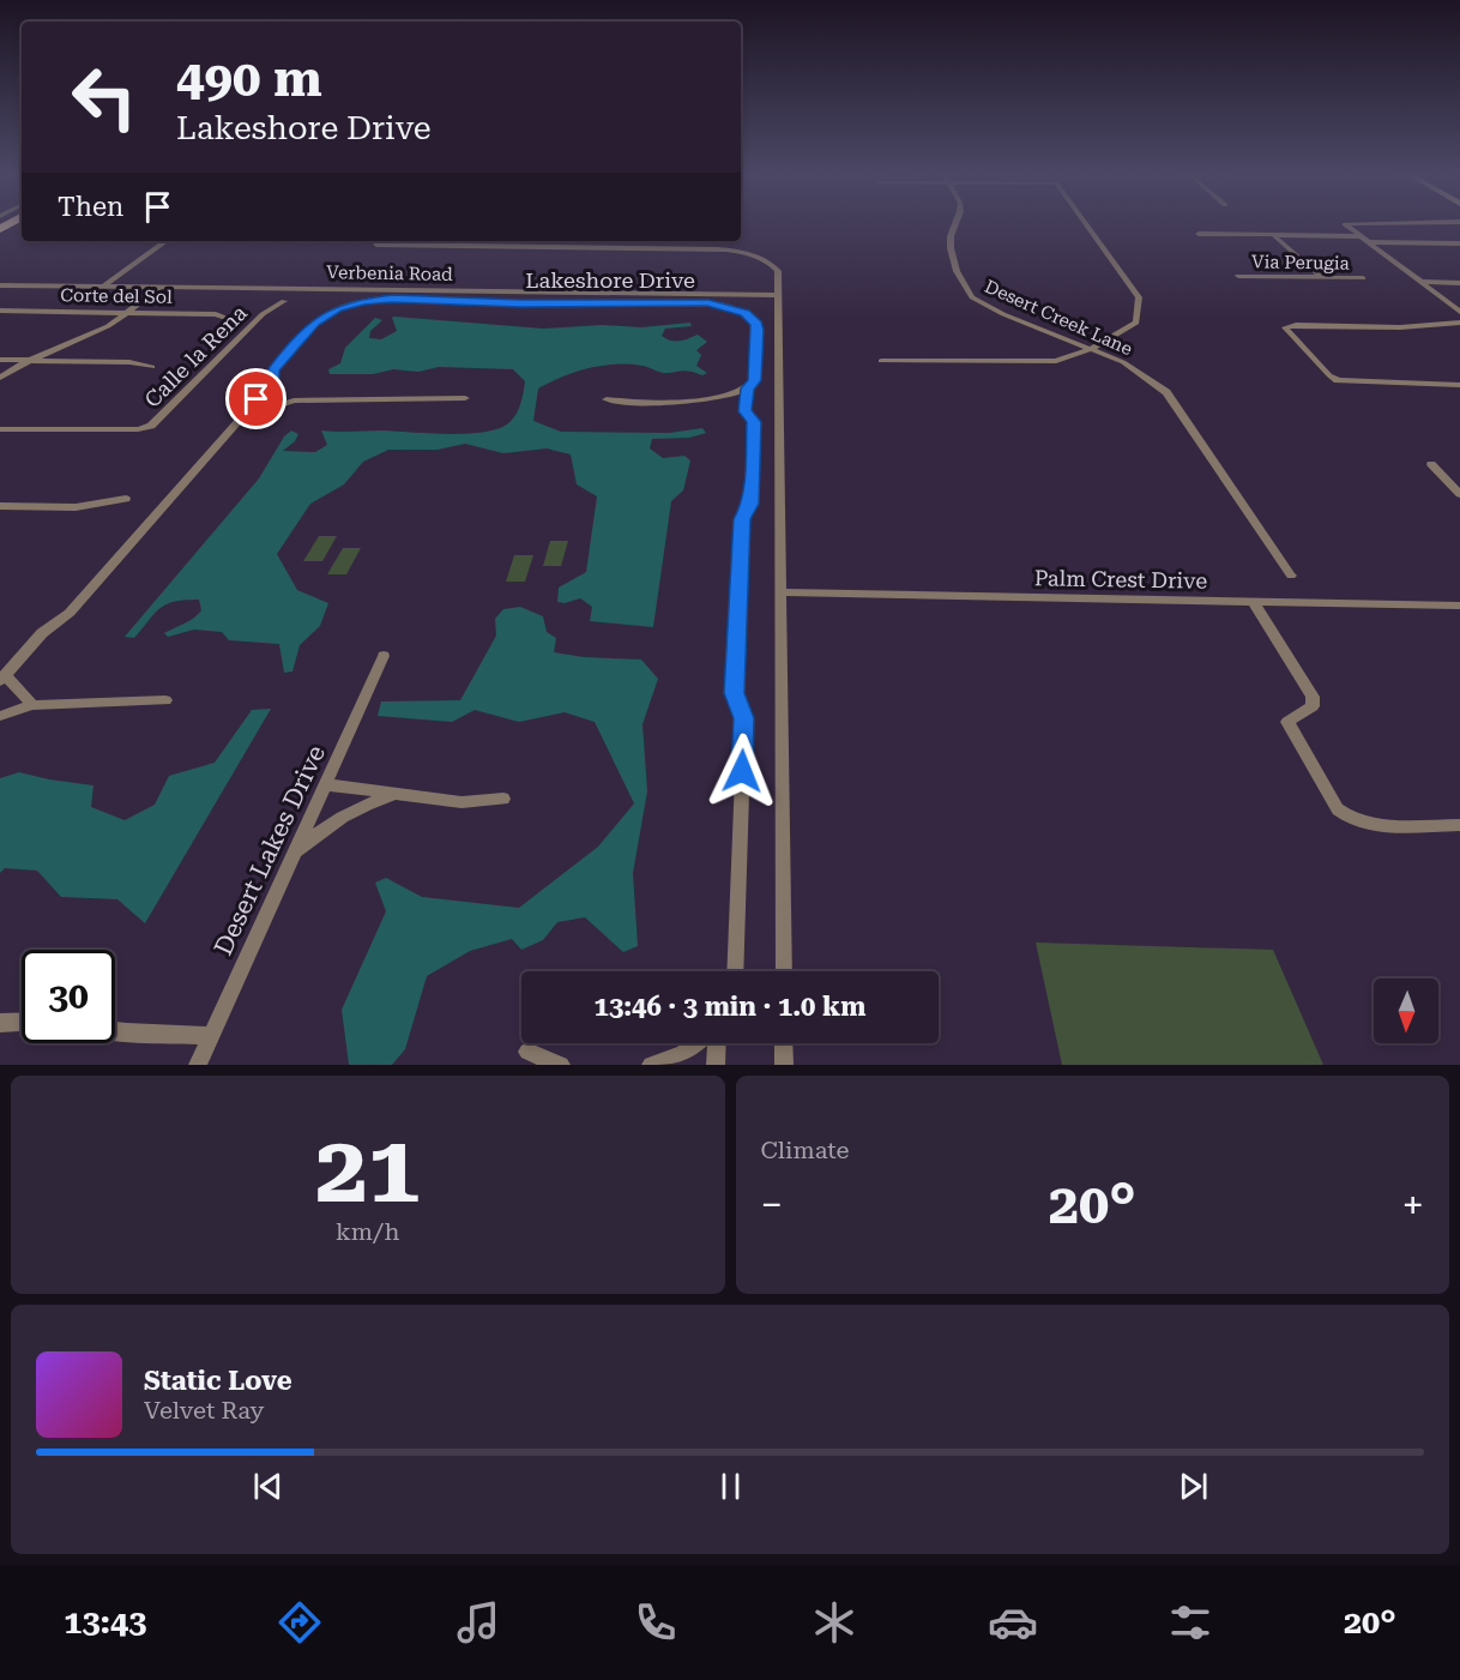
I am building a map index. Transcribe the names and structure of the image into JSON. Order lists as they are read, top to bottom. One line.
{"streets":{"street":["Via Perugia","Verbenia Road","Lakeshore Drive","Corte del Sol","Desert Creek Lane","Calle la Rena","Palm Crest Drive","Desert Lakes Drive"]},"north":"bottom","page":{"turn":["490 m","Lakeshore Drive"],"then":"Then","limit":"30","trip":"13:46 · 3 min · 1.0 km","tile":[["21","km/h"],"Climate"],"heat":["−","20°","+"],"song":["Static Love","Velvet Ray"],"tabs":["13:43","20°"]}}
